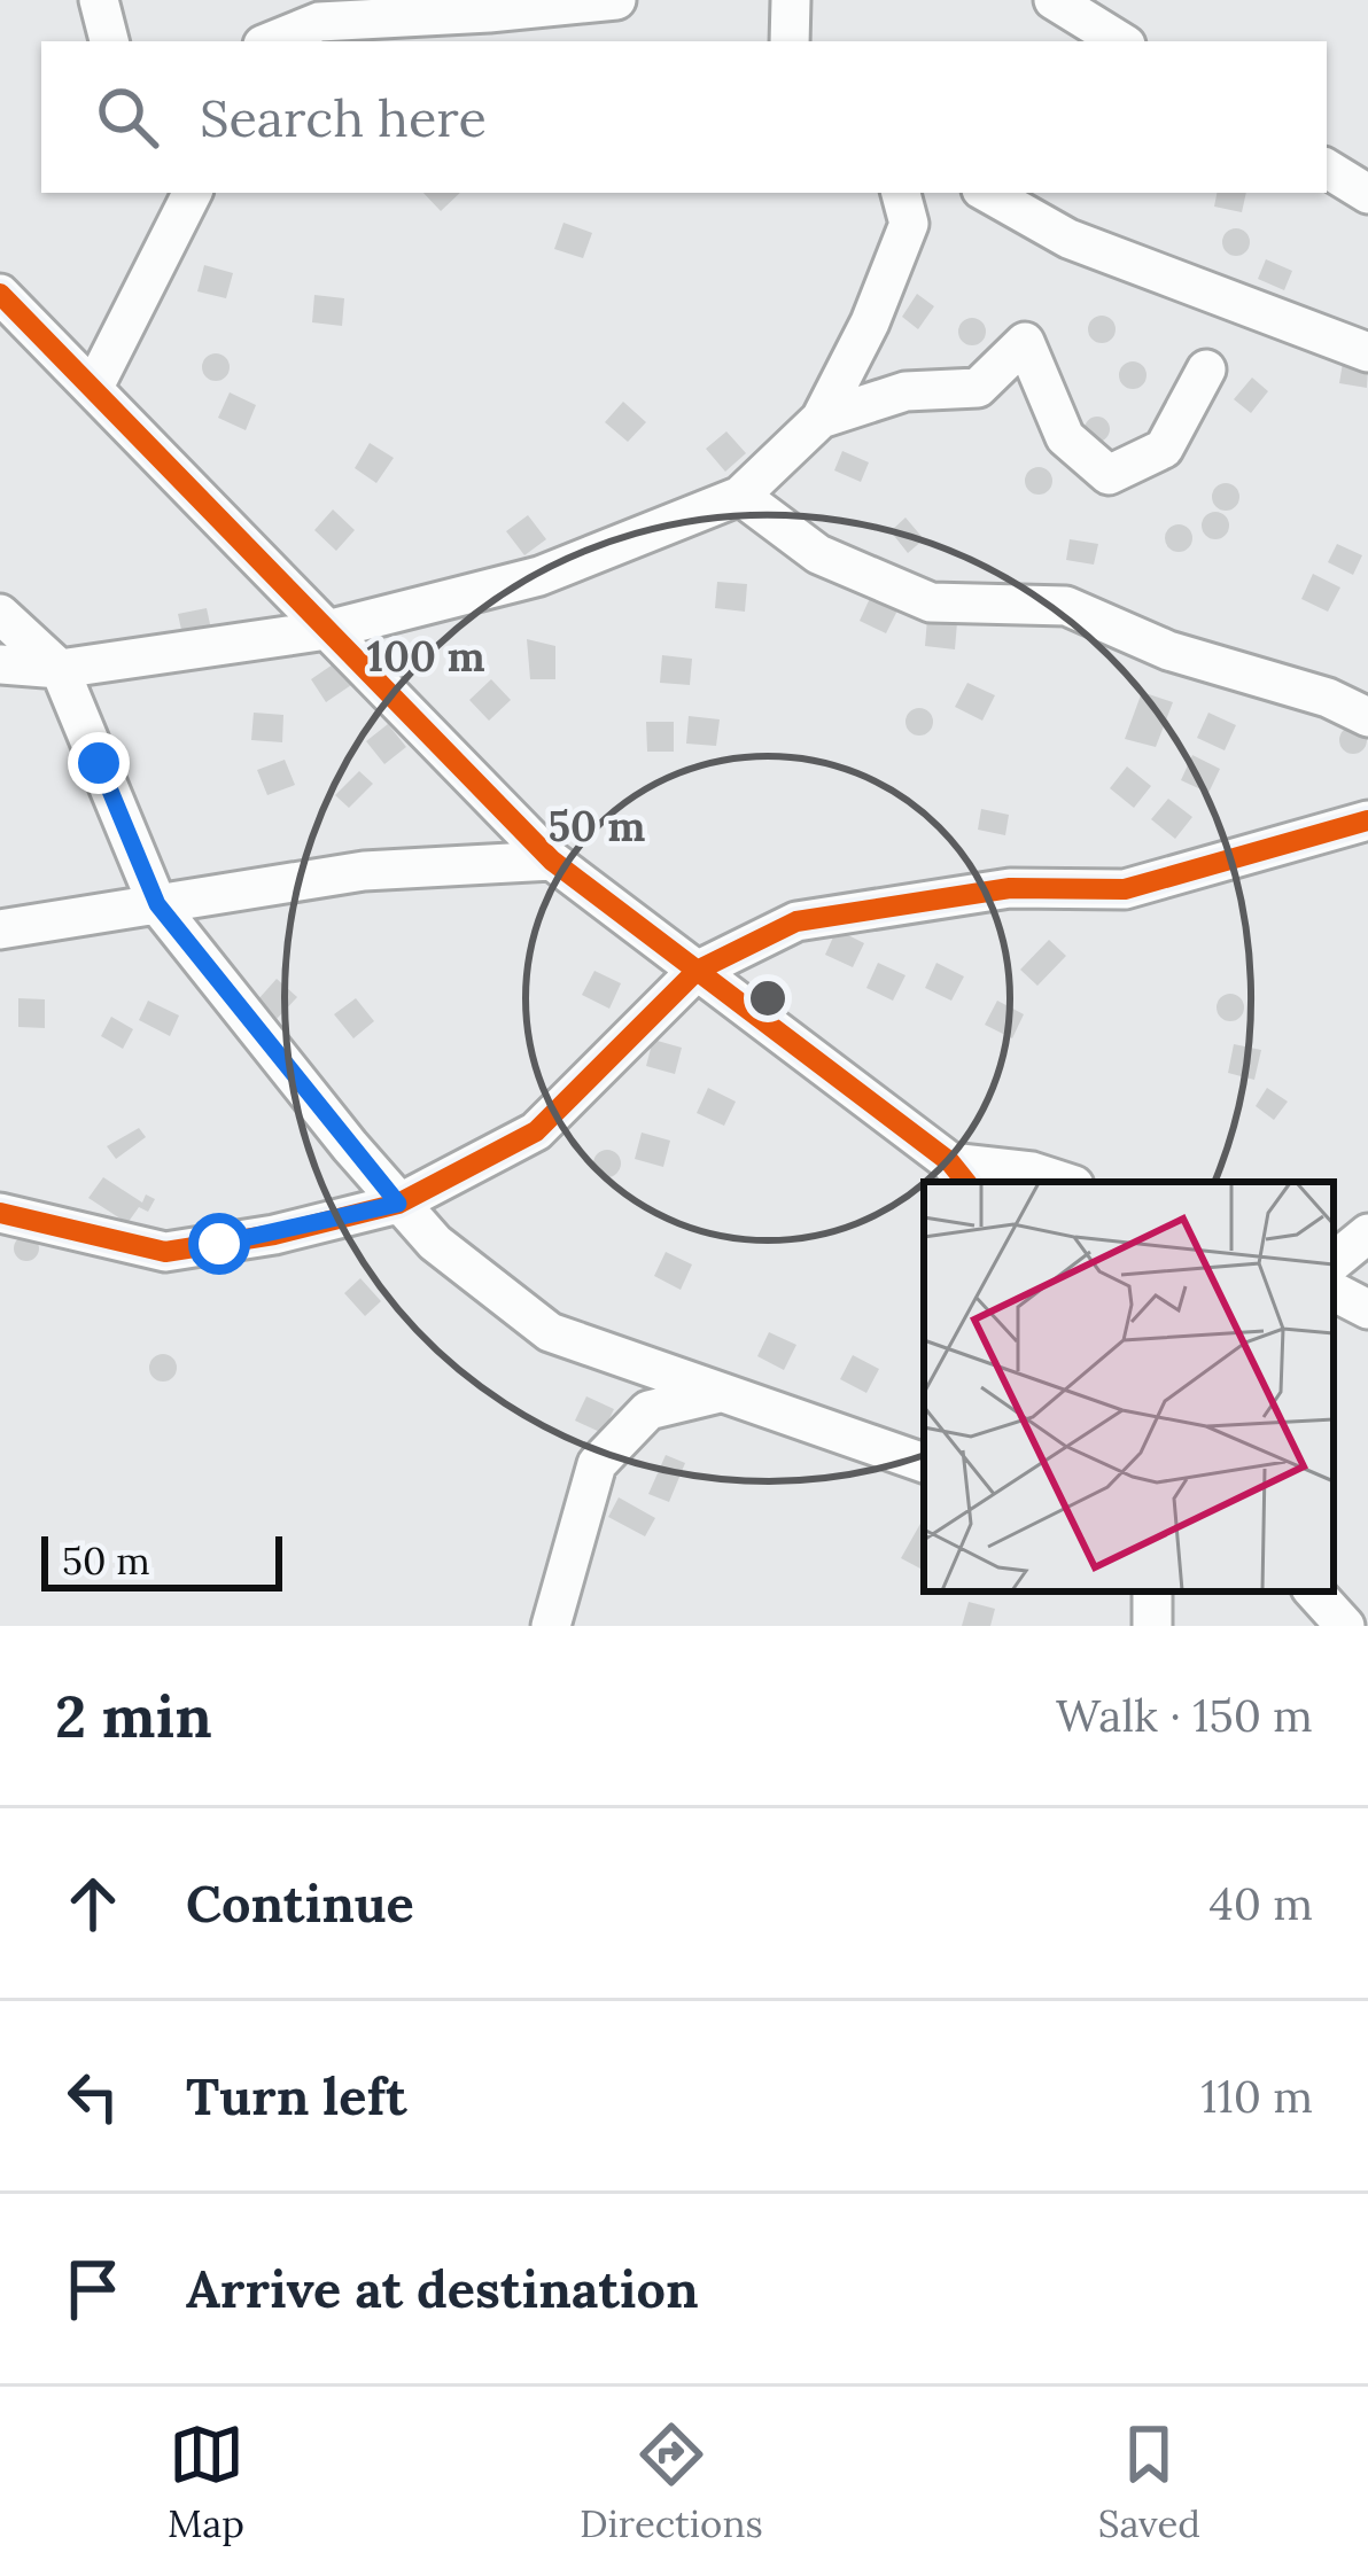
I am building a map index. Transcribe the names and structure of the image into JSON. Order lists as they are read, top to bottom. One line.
{"scale_bar":"50 m","page":{"search":"Search here","scale":"50 m","heading":["2 min","Walk · 150 m"],"list":[["Continue","40 m"],["Turn left","110 m"],"Arrive at destination"],"nav":["Map","Directions","Saved"]},"rings":["100 m","50 m"]}
